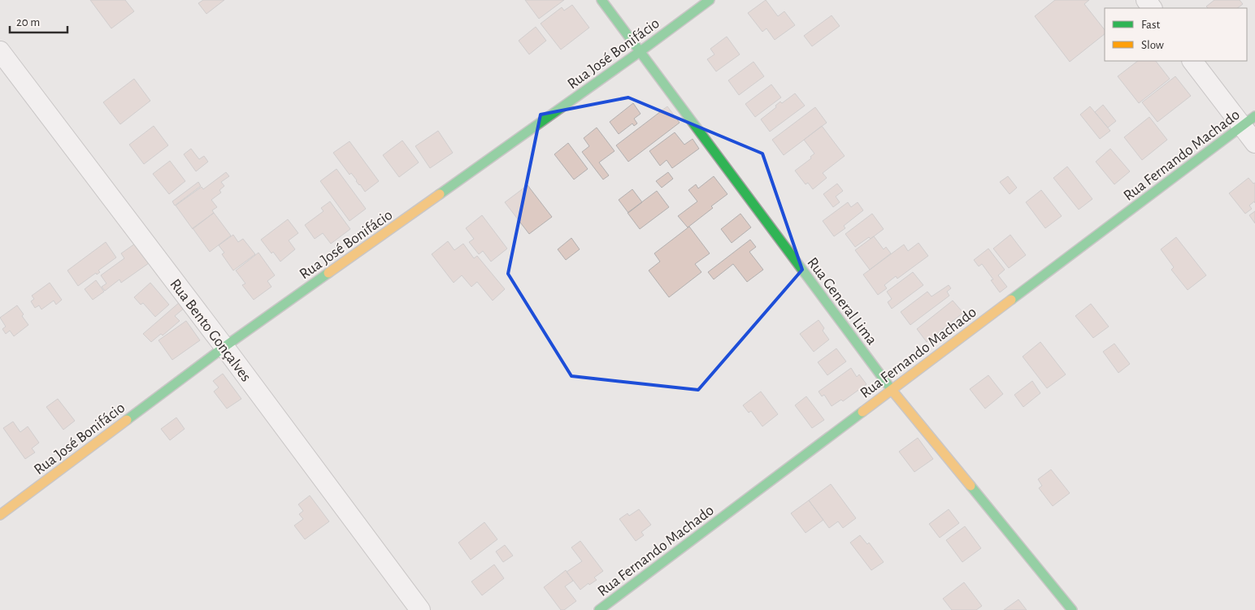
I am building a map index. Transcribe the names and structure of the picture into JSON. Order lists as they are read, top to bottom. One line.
{"streets":{"street":["Rua José Bonifácio","Rua Fernando Machado","Rua General Lima","Rua Bento Gonçalves"]},"crossings":[["Rua José Bonifácio","Rua General Lima"],["Rua José Bonifácio","Rua Bento Gonçalves"],["Rua Fernando Machado","Rua General Lima"]],"legend":["Fast","Slow"],"scale_bar":"20 m"}
